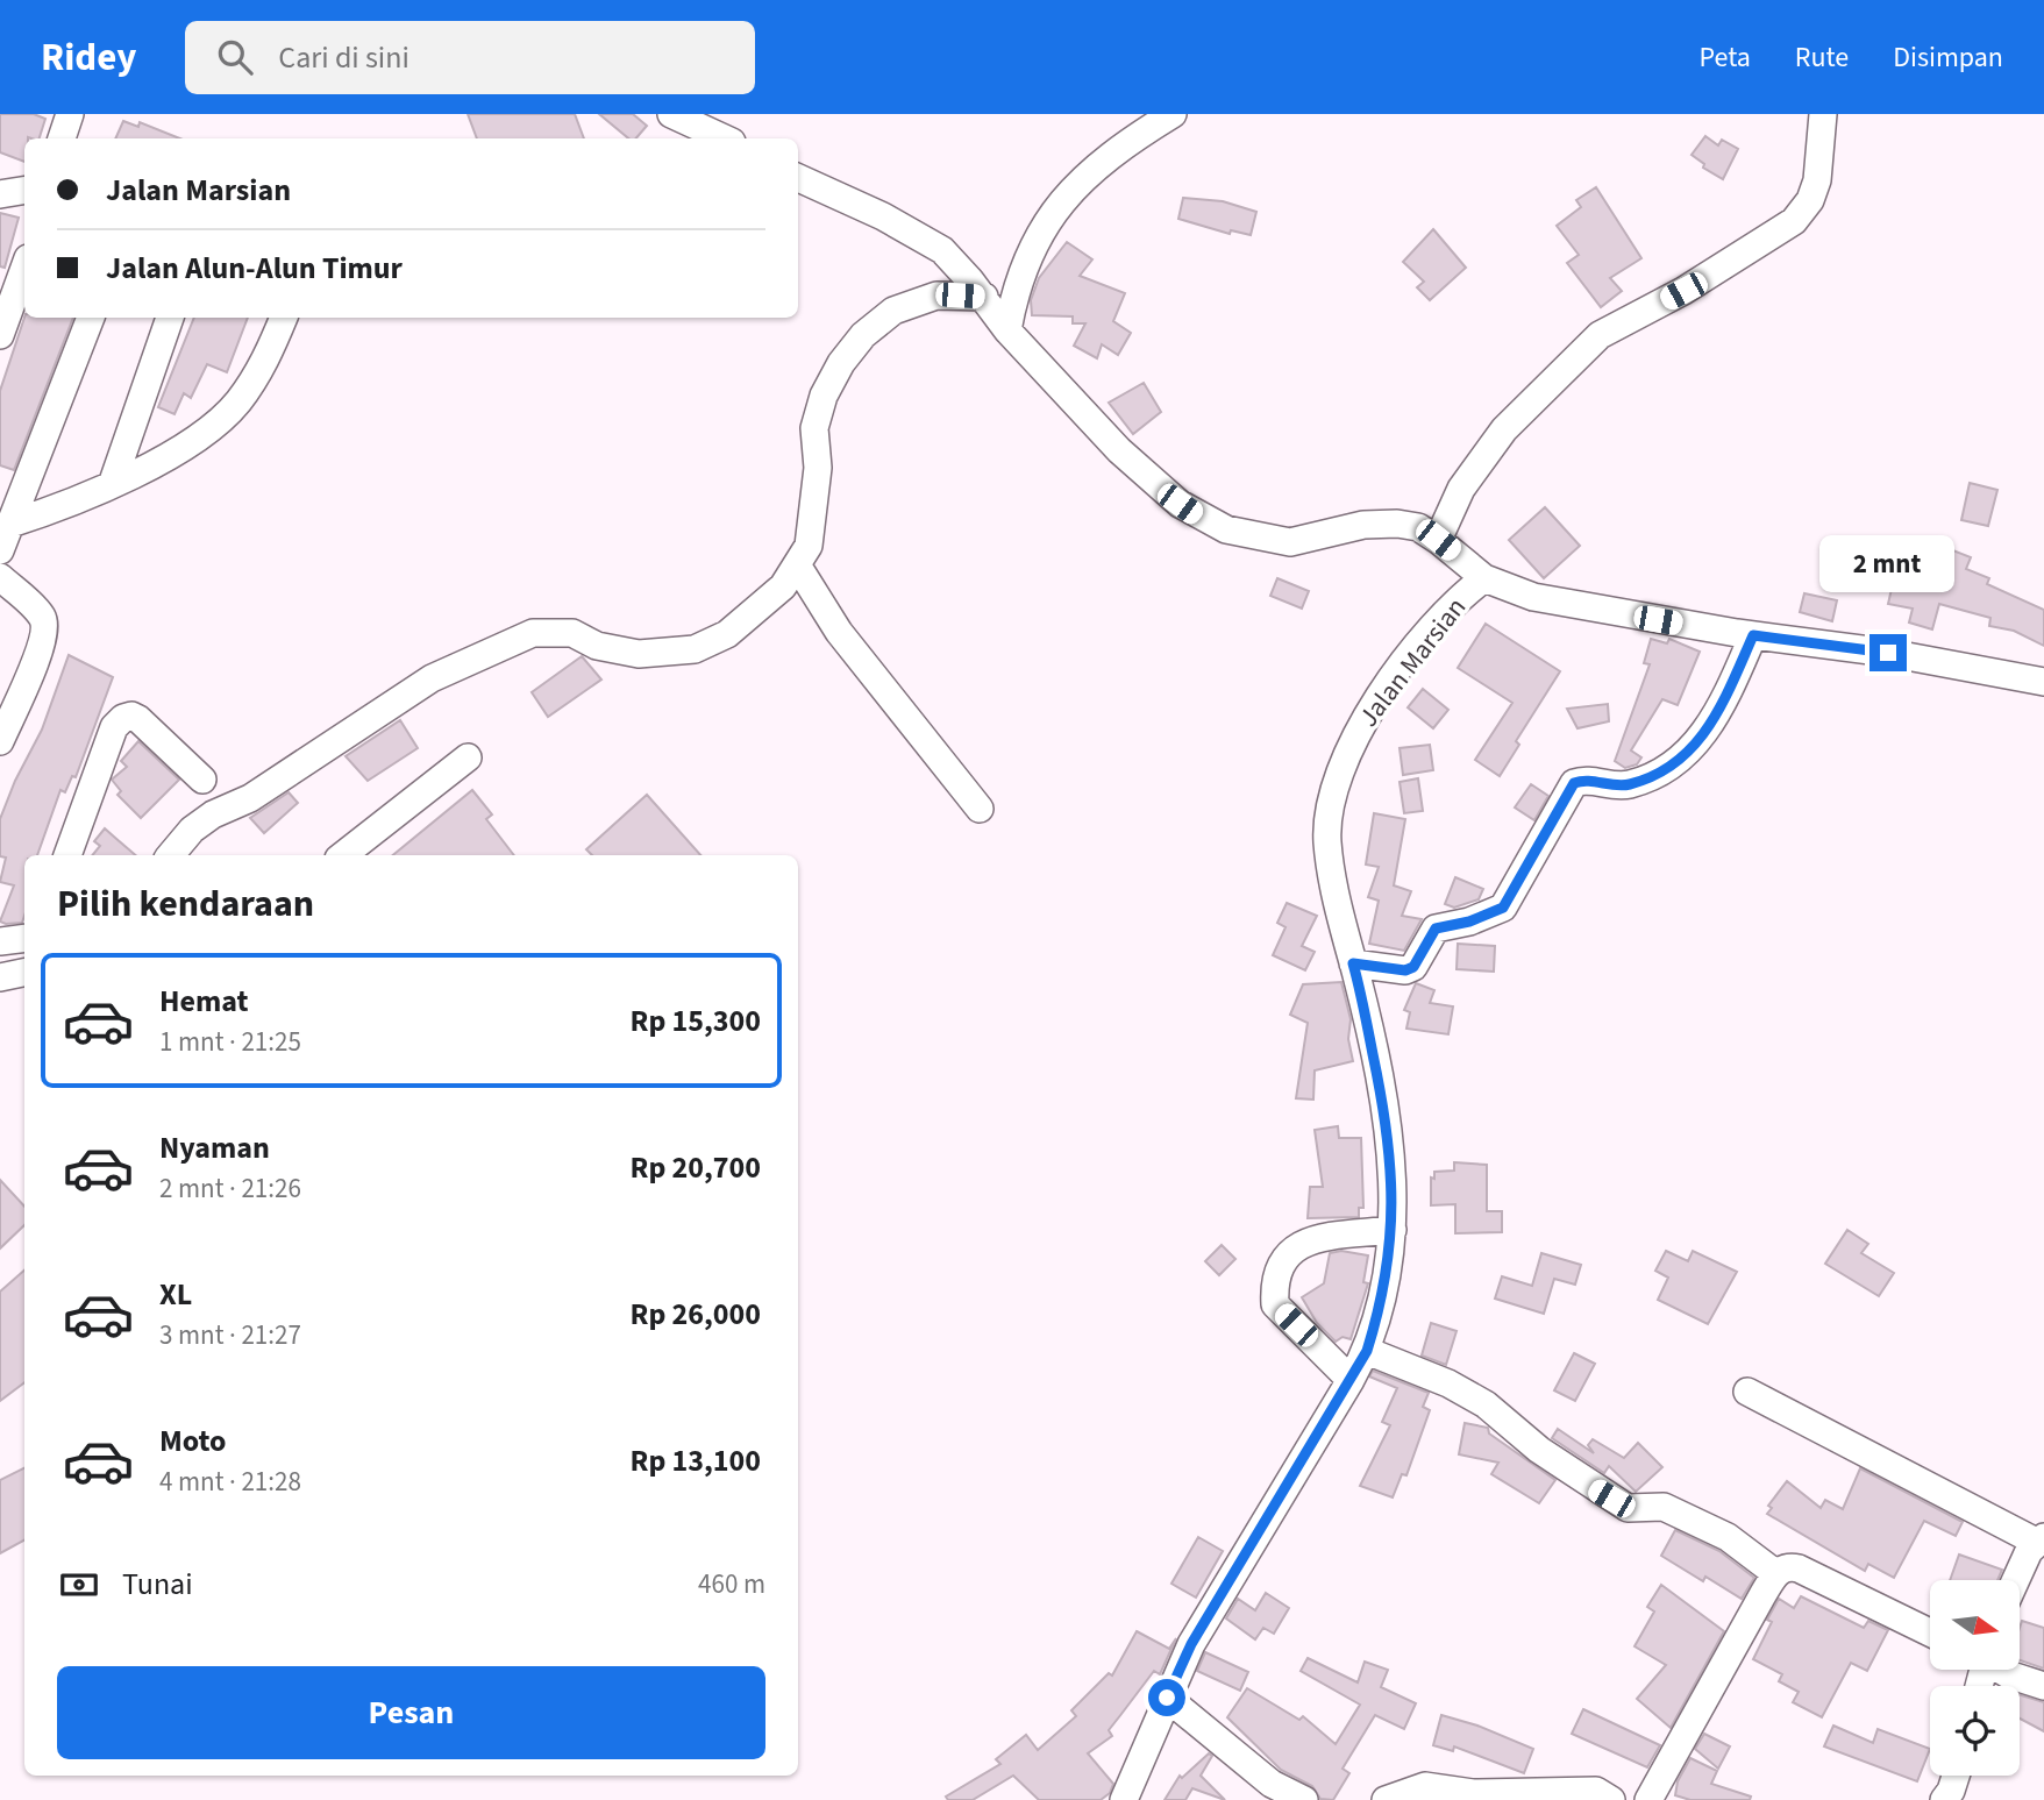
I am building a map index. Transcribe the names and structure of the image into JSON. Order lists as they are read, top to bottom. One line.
{"streets":{"street":["Jalan Marsian"]},"north":"right","page":{"header":"Ridey","search":"Cari di sini","nav":["Peta","Rute","Disimpan"],"banner":["Jalan Marsian","Jalan Alun-Alun Timur"],"bubble":"2 mnt","heading":"Pilih kendaraan","list":[{"name":"Hemat","note":"1 mnt · 21:25","value":"Rp 15,300"},{"name":"Nyaman","note":"2 mnt · 21:26","value":"Rp 20,700"},{"name":"XL","note":"3 mnt · 21:27","value":"Rp 26,000"},{"name":"Moto","note":"4 mnt · 21:28","value":"Rp 13,100"}],"pay":["Tunai","460 m"],"buttons":"Pesan"}}
